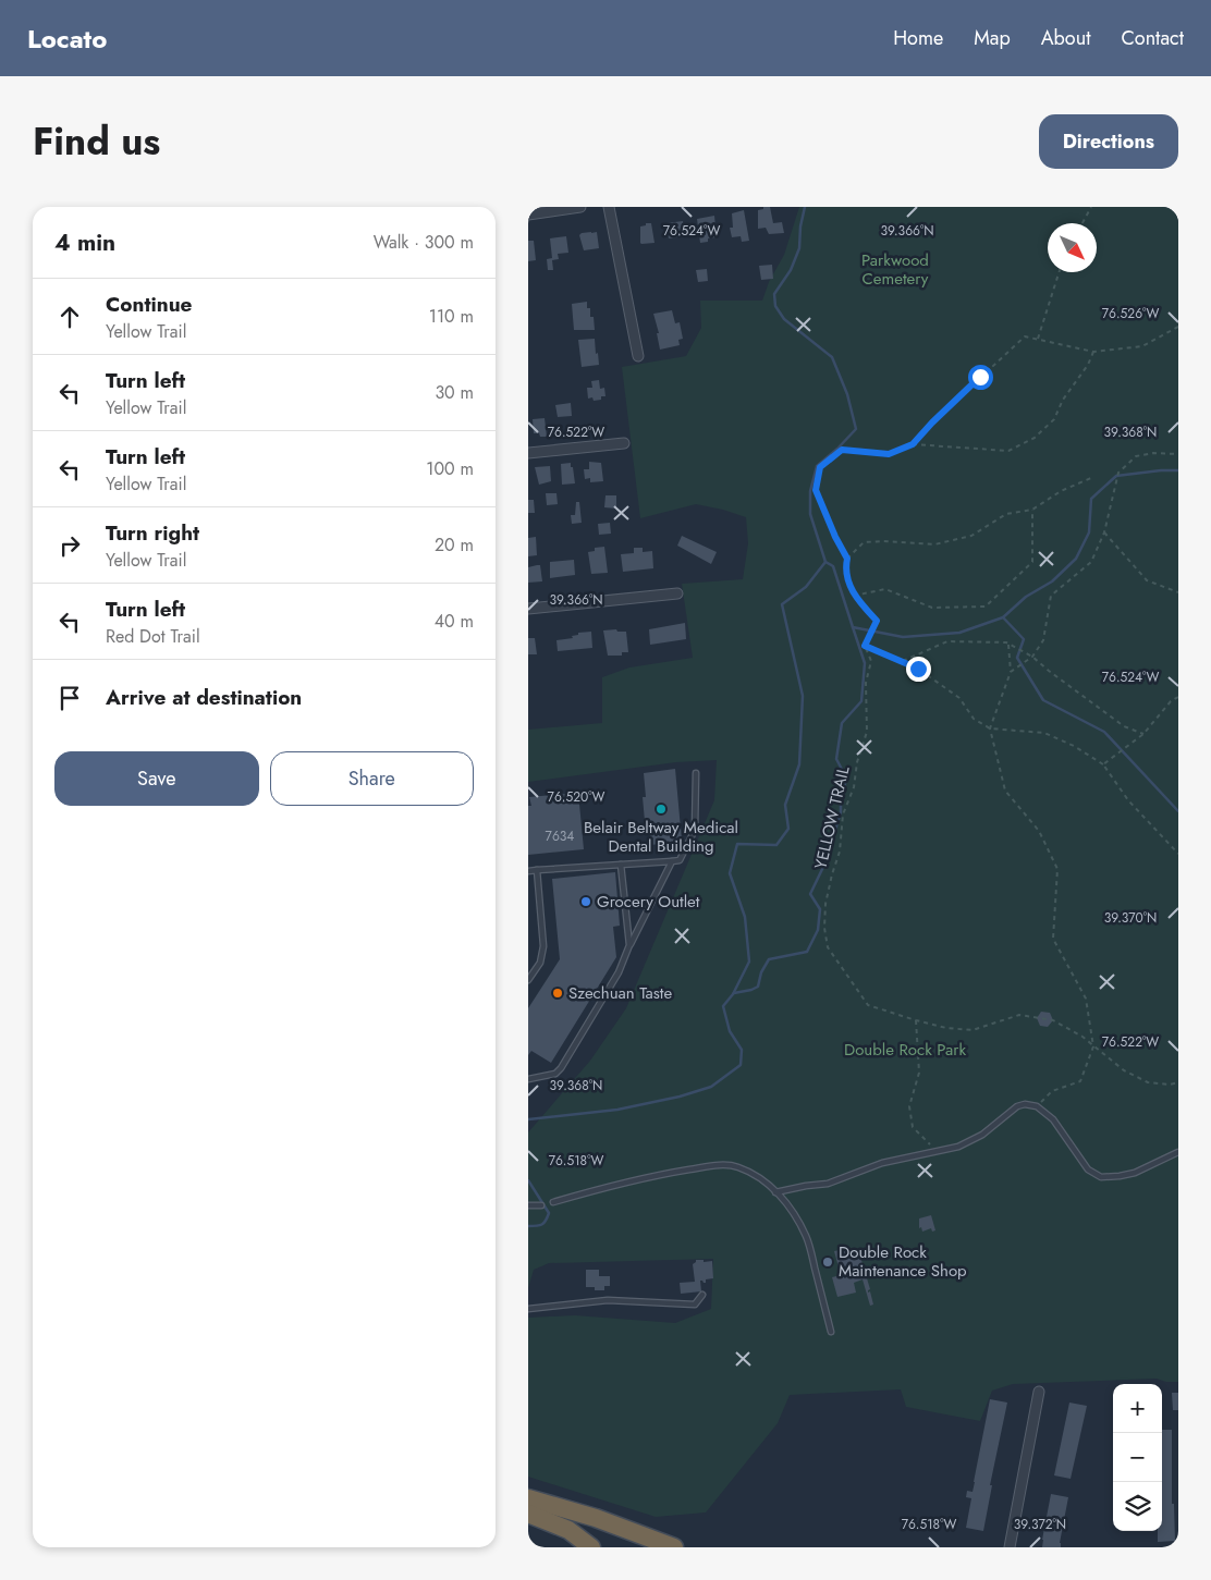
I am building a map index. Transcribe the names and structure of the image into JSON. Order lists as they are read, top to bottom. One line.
{"streets":{"path":["YELLOW TRAIL"]},"parks":["Parkwood Cemetery","Double Rock Park"],"places":["Belair Beltway Medical Dental Building","Grocery Outlet","Szechuan Taste","Double Rock Maintenance Shop"],"house_numbers":["7634"],"north":"bottom right","page":{"header":"Locato","nav":["Home","Map","About","Contact"],"title":"Find us","buttons":["Directions",["Save","Share"]],"heading":["4 min","Walk · 300 m"],"list":[["Continue","Yellow Trail","110 m"],["Turn left","Yellow Trail","30 m"],["Turn left","Yellow Trail","100 m"],["Turn right","Yellow Trail","20 m"],["Turn left","Red Dot Trail","40 m"],"Arrive at destination"],"map_buttons":["+","−"]},"coordinates":["76.524°W","39.366°N","76.526°W","39.368°N","76.522°W","76.520°W","39.370°N","76.518°W","39.372°N"]}
